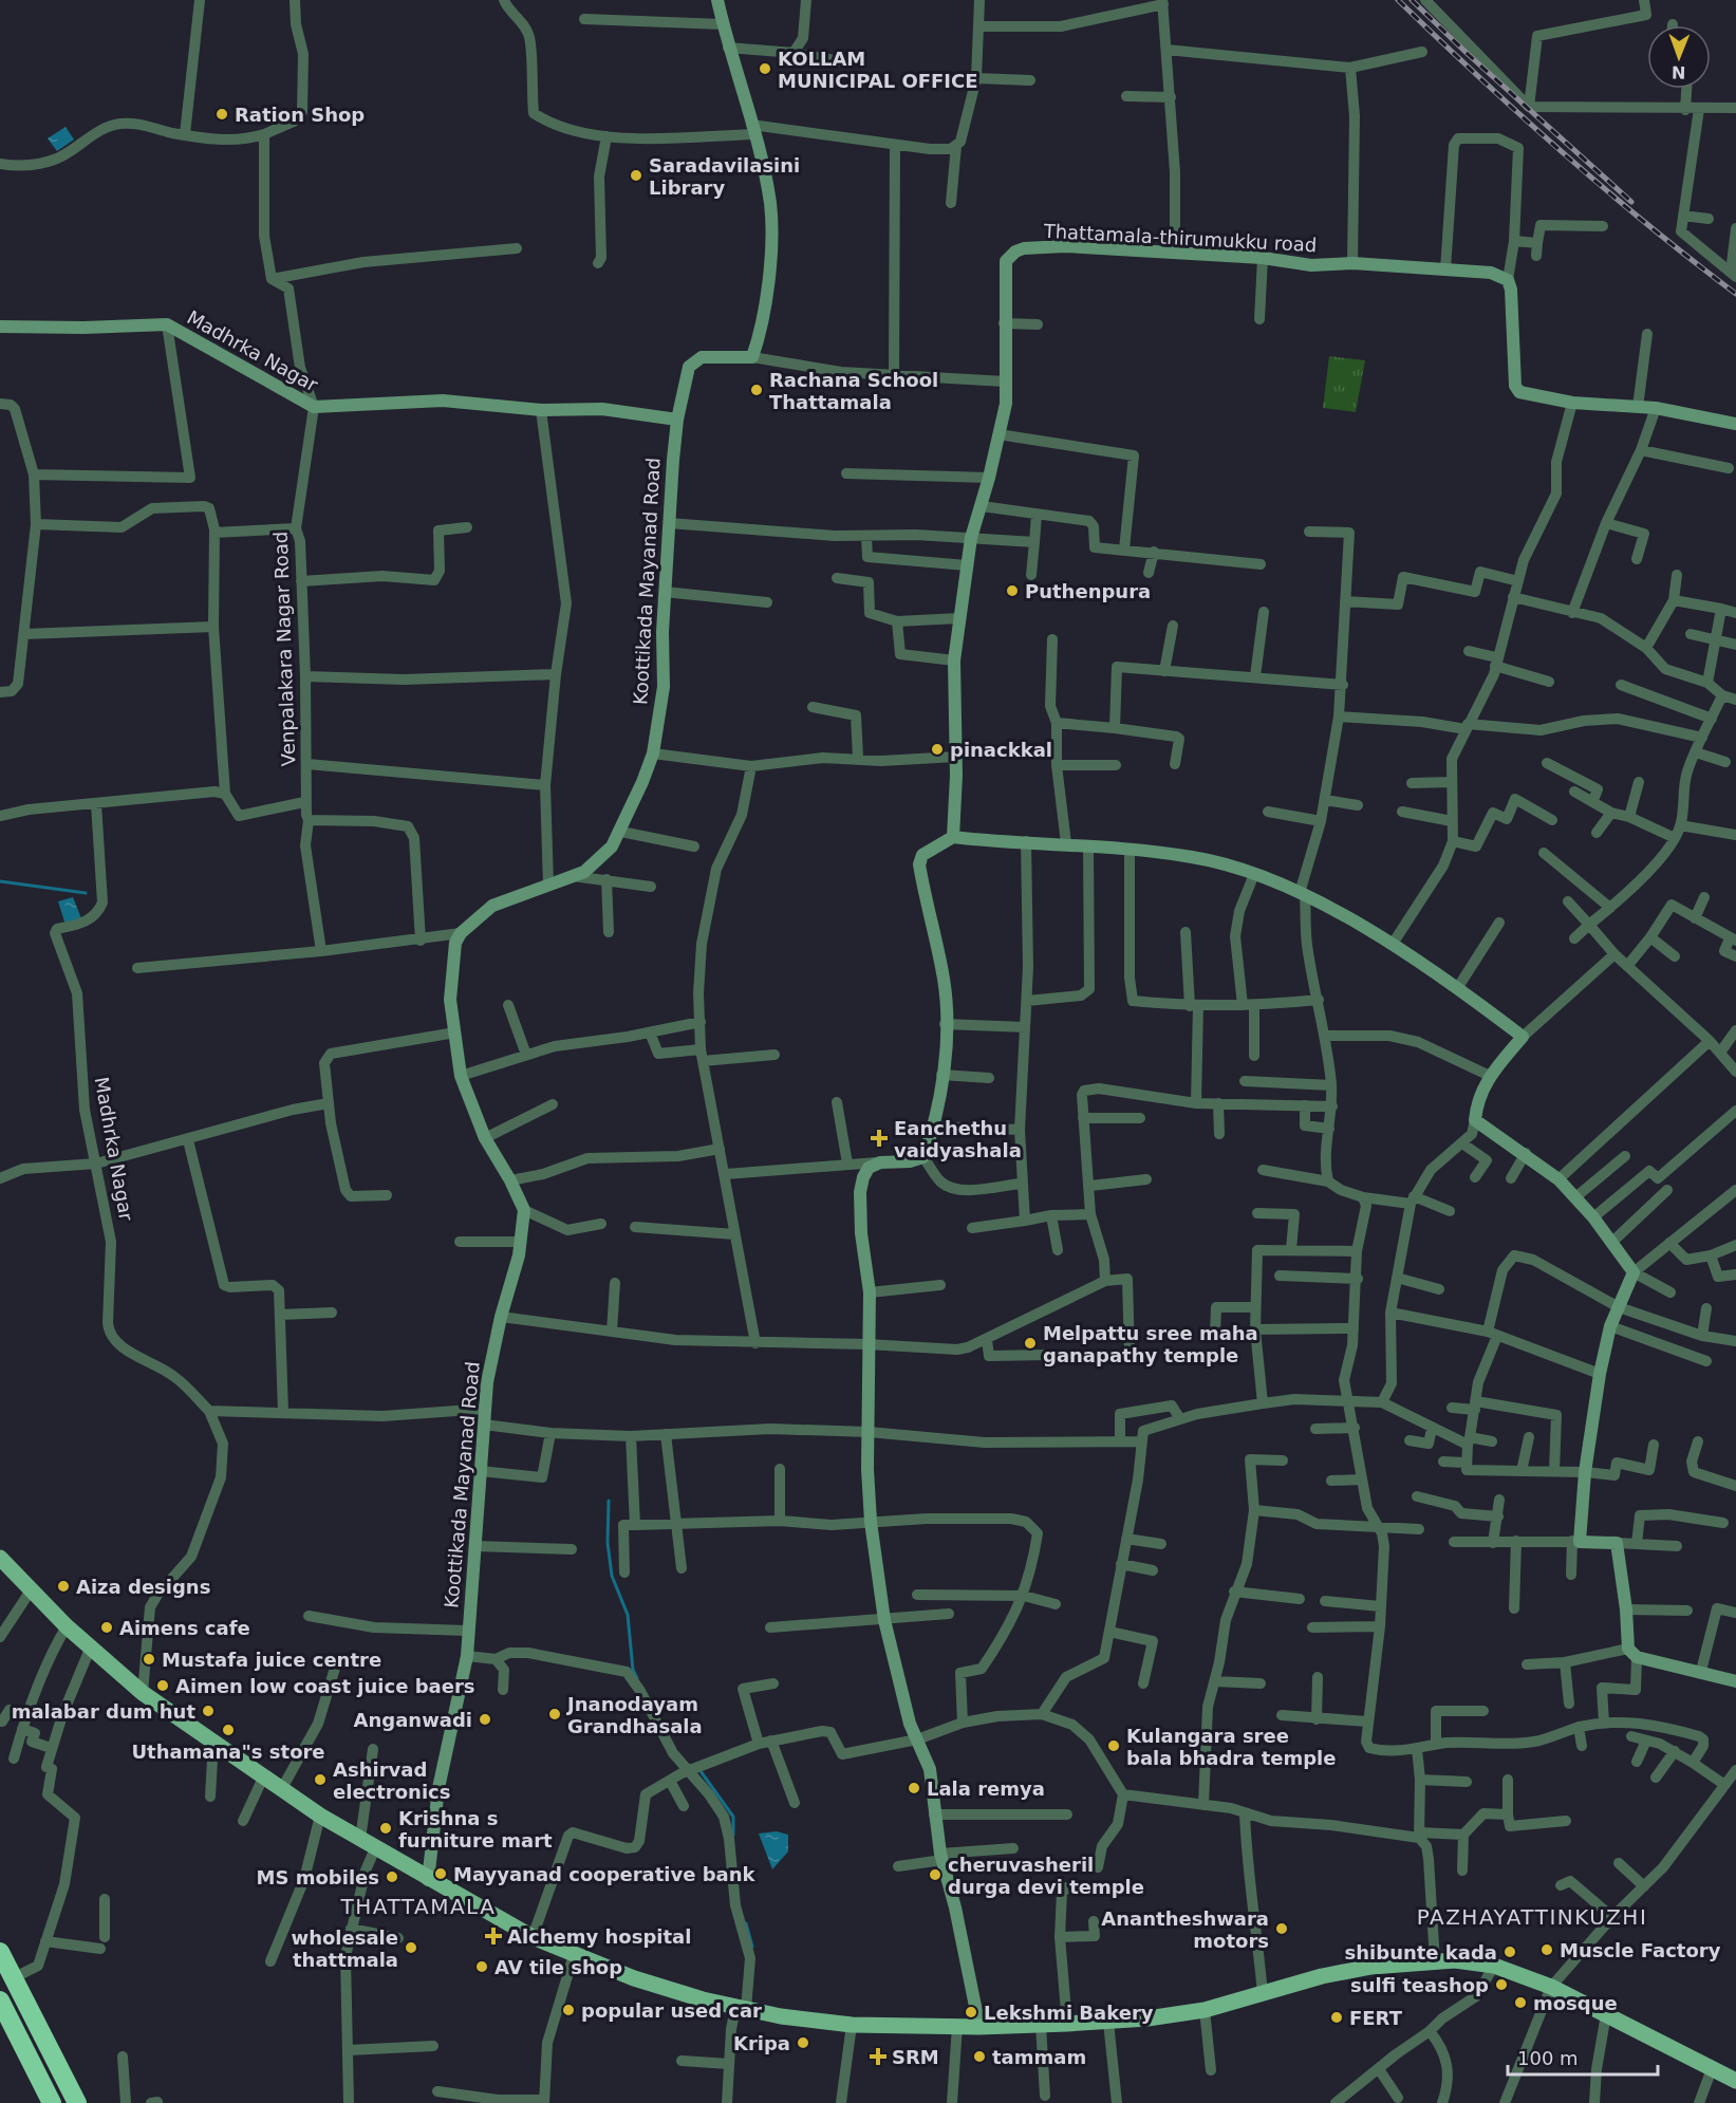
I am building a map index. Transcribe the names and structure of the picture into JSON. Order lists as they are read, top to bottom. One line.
{"streets":{"street":["Thattamala-thirumukku road","Madhrka Nagar","Koottikada Mayanad Road","Venpalakara Nagar Road"]},"crossings":[["Madhrka Nagar","Koottikada Mayanad Road"],["Madhrka Nagar","Venpalakara Nagar Road"]],"districts":["THATTAMALA","PAZHAYATTINKUZHI"],"places":{"other":["KOLLAM MUNICIPAL OFFICE","Ration Shop","Saradavilasini Library","Rachana School Thattamala","Puthenpura","pinackkal","Melpattu sree maha ganapathy temple","Aiza designs","Aimens cafe","Mustafa juice centre","Aimen low coast juice baers","malabar dum hut","Jnanodayam Grandhasala","Anganwadi","Uthamana\"s store","Kulangara sree bala bhadra temple","Ashirvad electronics","Lala remya","Krishna s furniture mart","Mayyanad cooperative bank","cheruvasheril durga devi temple","MS mobiles","Anantheshwara motors","wholesale thattmala","Muscle Factory","shibunte kada","AV tile shop","sulfi teashop","mosque","popular used car","Lekshmi Bakery","FERT","Kripa","tammam"],"health":["Eanchethu vaidyashala","Alchemy hospital","SRM"]},"scale_bar":"100 m","north":"bottom"}
